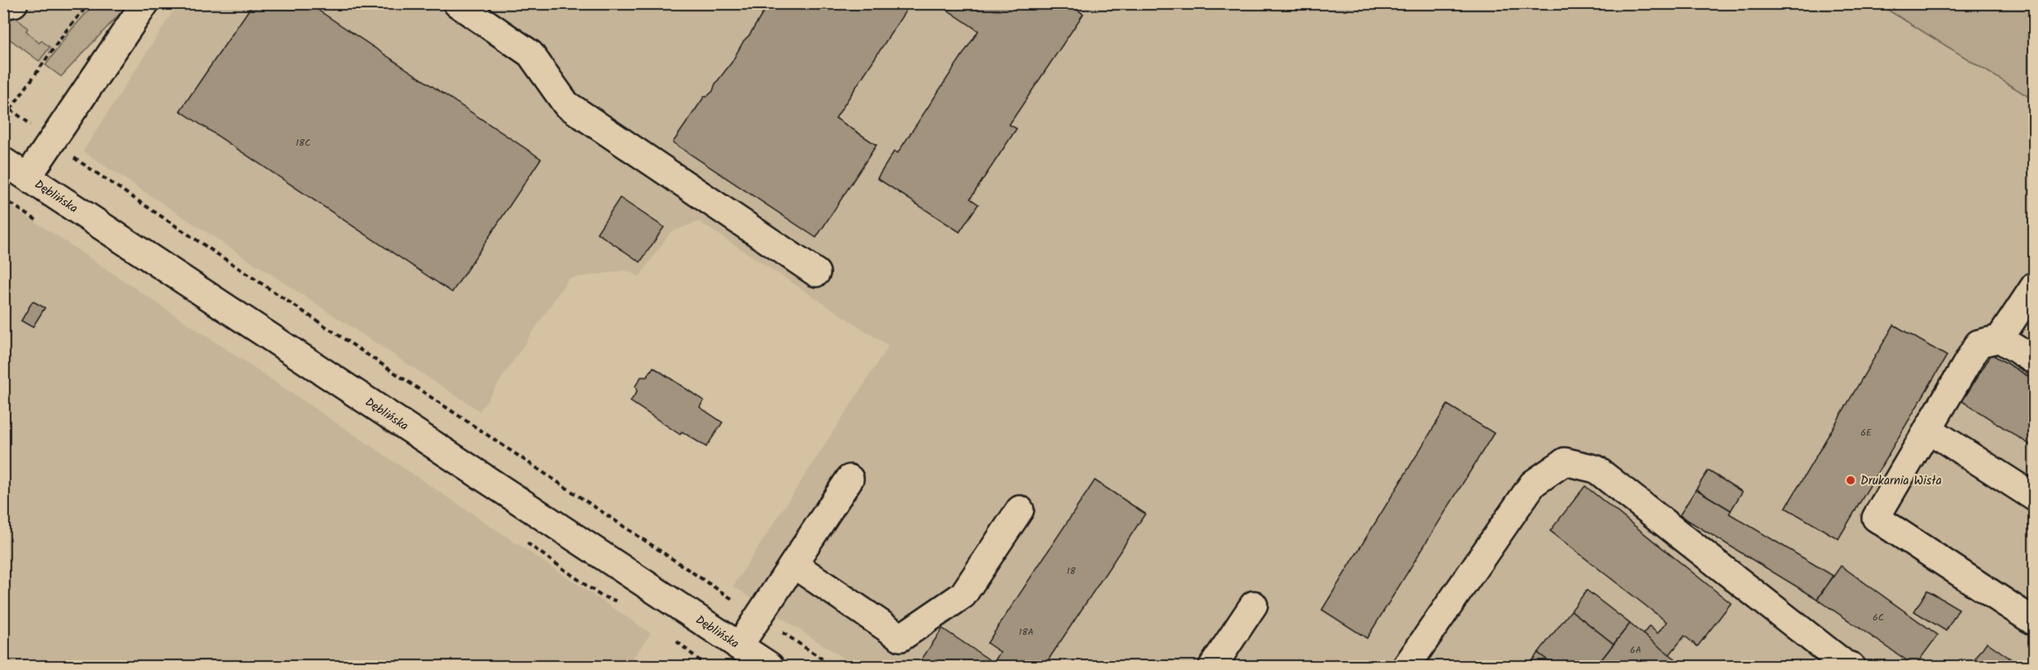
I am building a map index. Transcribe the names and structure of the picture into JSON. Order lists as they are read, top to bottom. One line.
{"streets":{"main road":["Dęblińska"]},"places":["Drukarnia Wisła"],"house_numbers":["18C","6E","18","6C","18A","6A"]}
